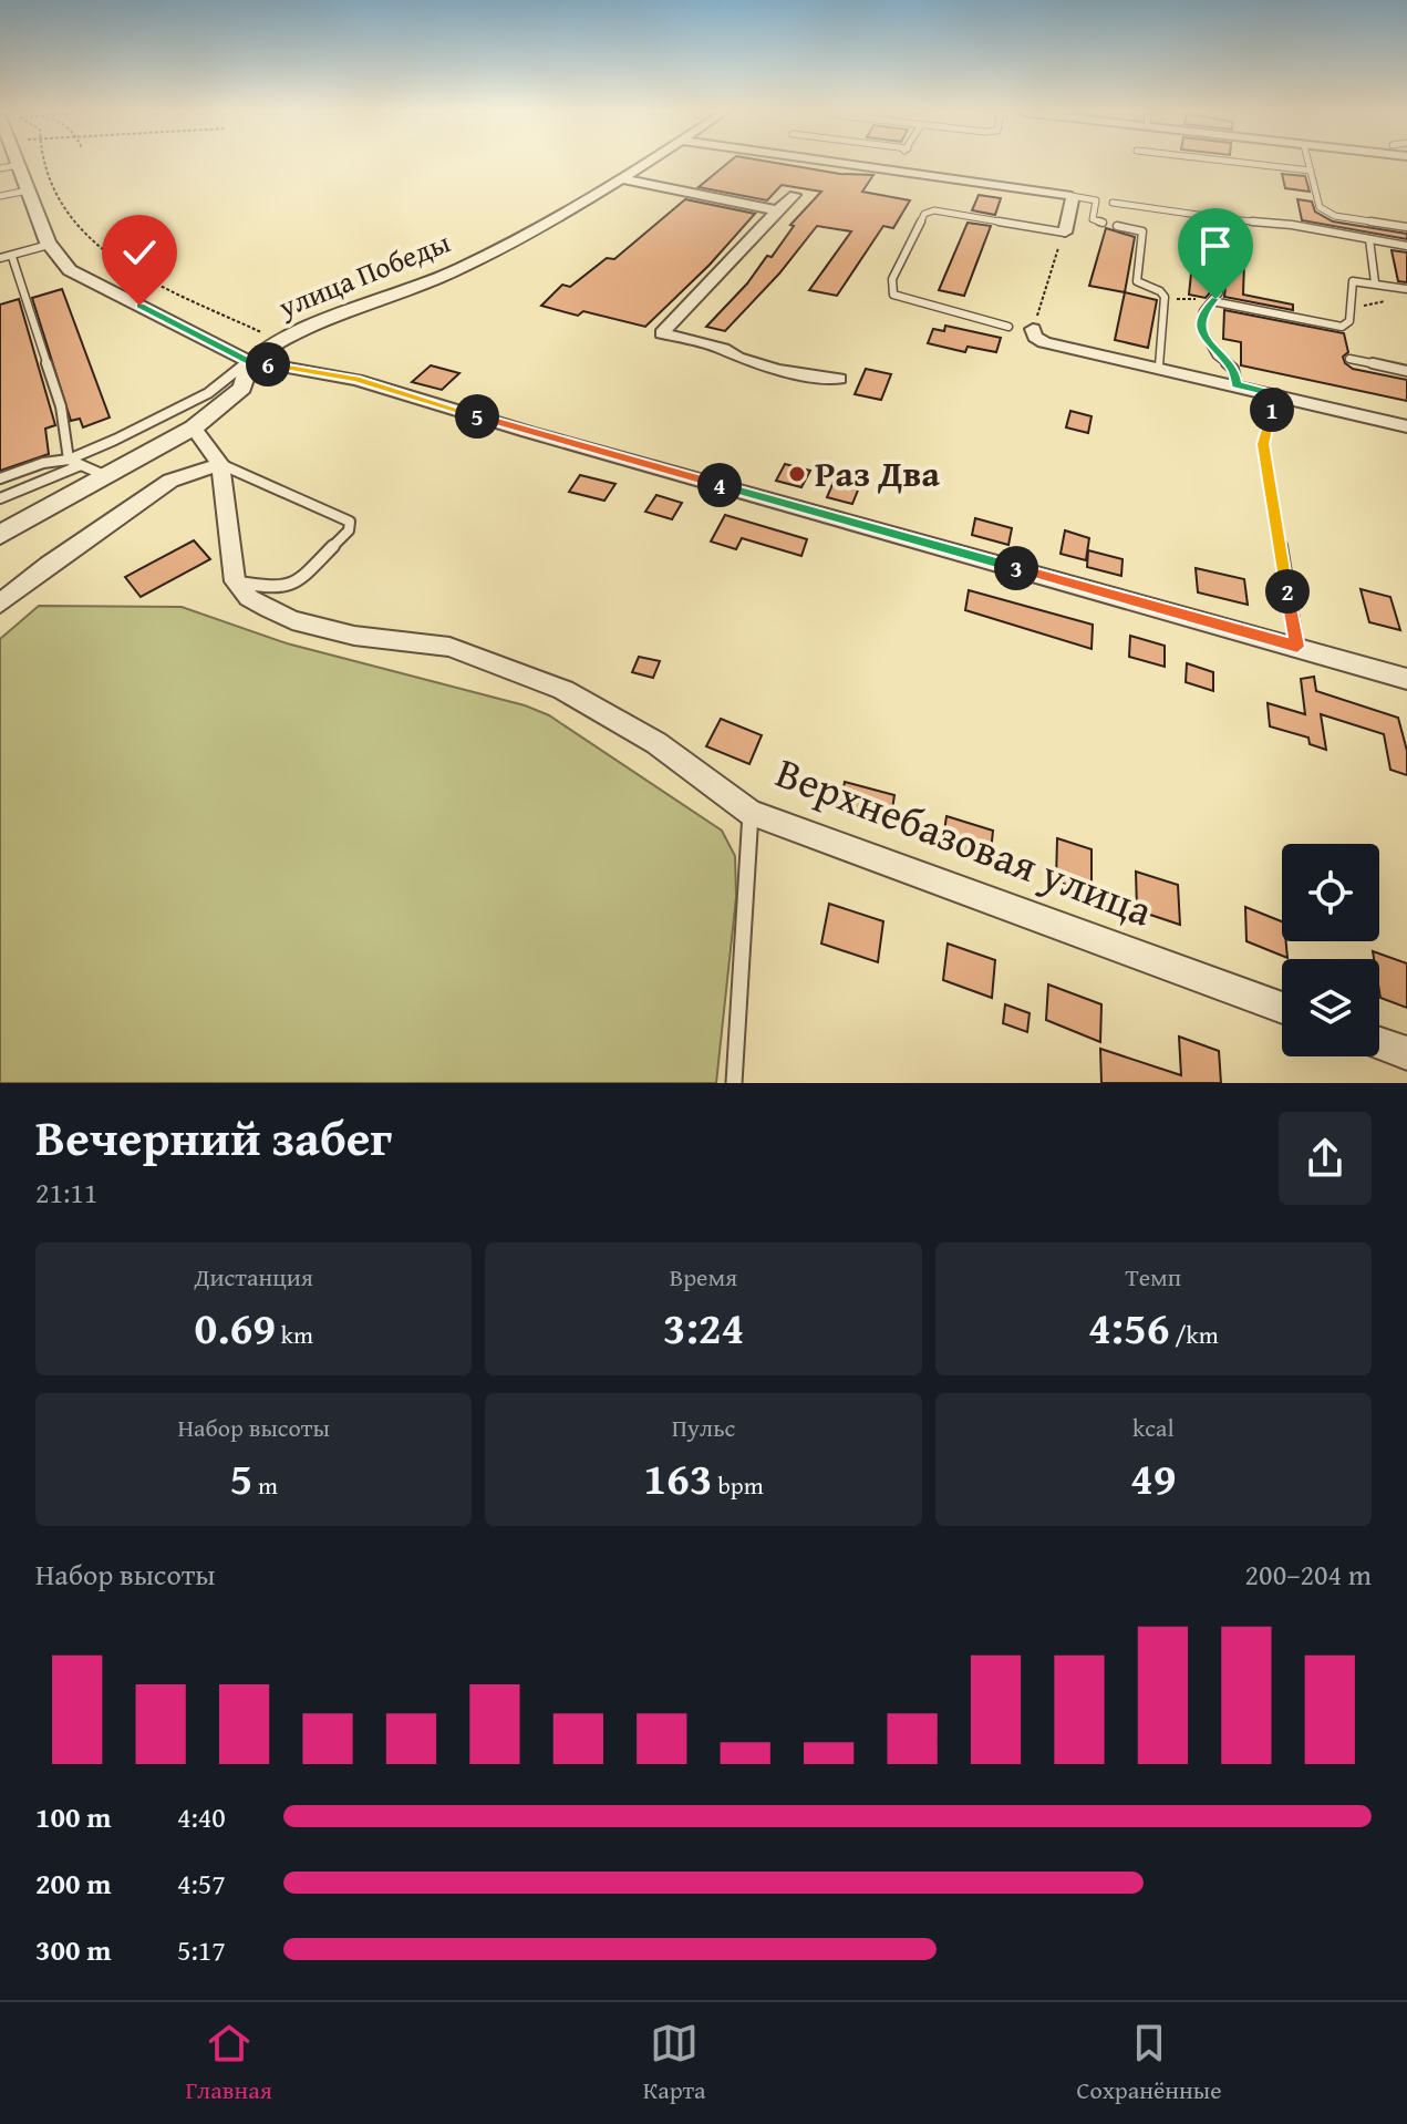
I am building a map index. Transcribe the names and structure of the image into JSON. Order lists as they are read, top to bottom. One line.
{"streets":{"street":["улица Победы","Верхнебазовая улица"]},"places":["Раз Два"],"page":{"pins":["6","1","5","4","3","2"],"heading":["Вечерний забег","21:11"],"stats":[["Дистанция","0.69 km"],["Время","3:24"],["Темп","4:56 /km"],["Набор высоты","5 m"],["Пульс","163 bpm"],["kcal","49"]],"chart":["Набор высоты","200–204 m"],"list":[{"name":"100 m","note":"4:40"},{"name":"200 m","note":"4:57"},{"name":"300 m","note":"5:17"}],"tabs":["Главная","Карта","Сохранённые"]}}
